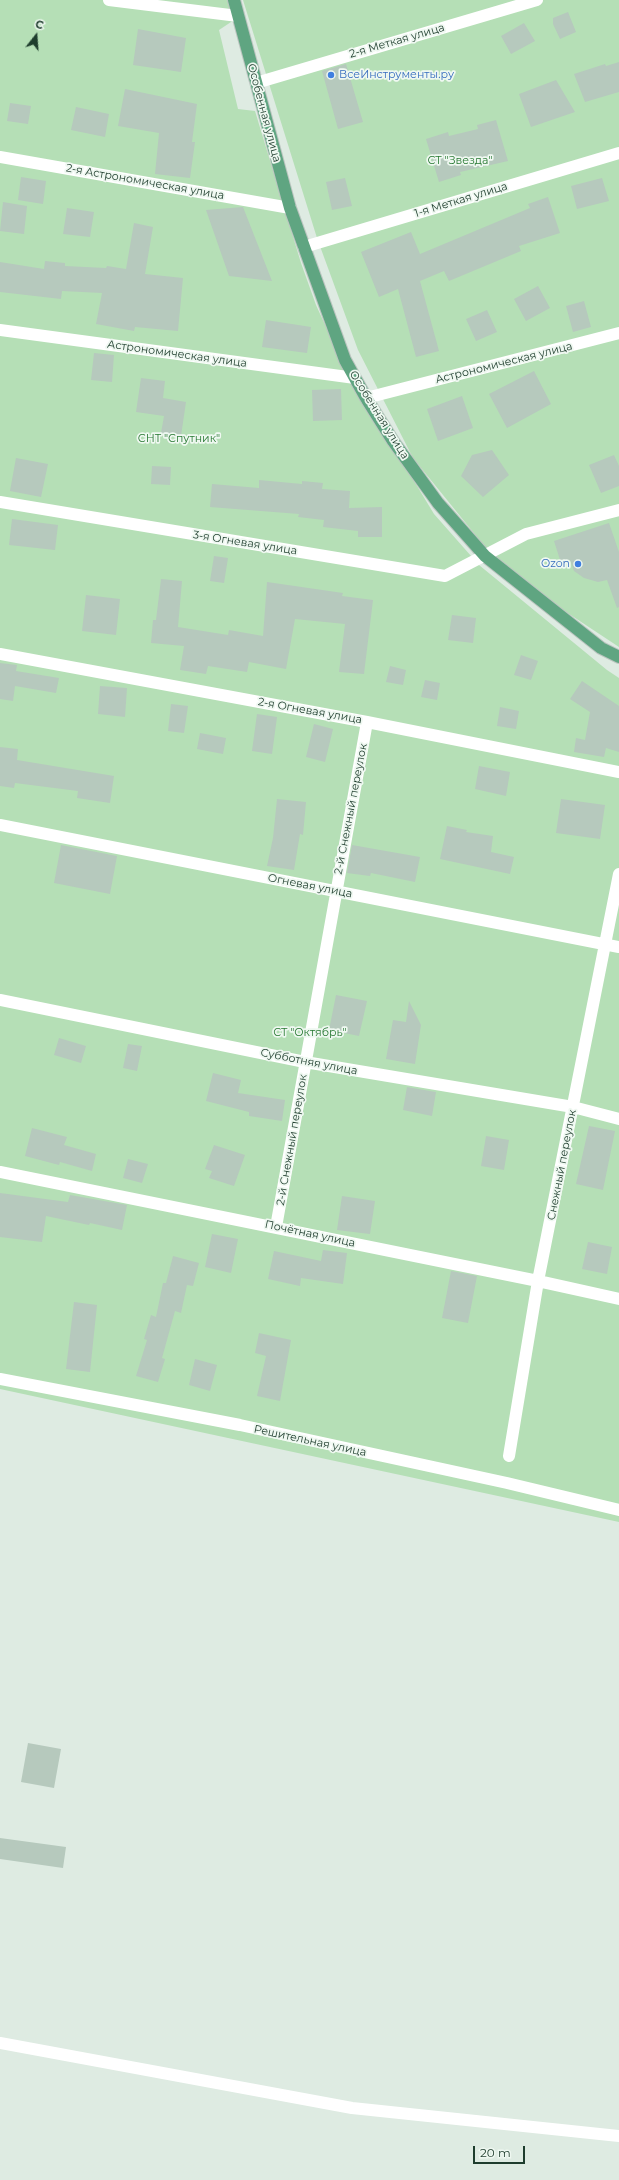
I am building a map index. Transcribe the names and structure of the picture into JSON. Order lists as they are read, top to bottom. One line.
{"streets":{"main road":["Особенная улица"],"street":["2-я Меткая улица","2-я Астрономическая улица","1-я Меткая улица","Астрономическая улица","3-я Огневая улица","2-я Огневая улица","2-й Снежный переулок","Огневая улица","Субботняя улица","Снежный переулок","Почётная улица","Решительная улица"]},"crossings":[["2-я Меткая улица","Особенная улица"],["Особенная улица","2-я Астрономическая улица"],["Особенная улица","1-я Меткая улица"],["Особенная улица","Астрономическая улица"],["Особенная улица","3-я Огневая улица"],["2-я Огневая улица","2-й Снежный переулок"],["2-й Снежный переулок","Огневая улица"],["2-й Снежный переулок","Субботняя улица"],["2-й Снежный переулок","Почётная улица"],["Огневая улица","Снежный переулок"],["Субботняя улица","Снежный переулок"],["Снежный переулок","Почётная улица"]],"parks":["СТ \"Звезда\"","СНТ \"Спутник\"","СТ \"Октябрь\""],"places":["ВсеИнструменты.ру","Ozon"],"scale_bar":"20 m","north":"top"}
